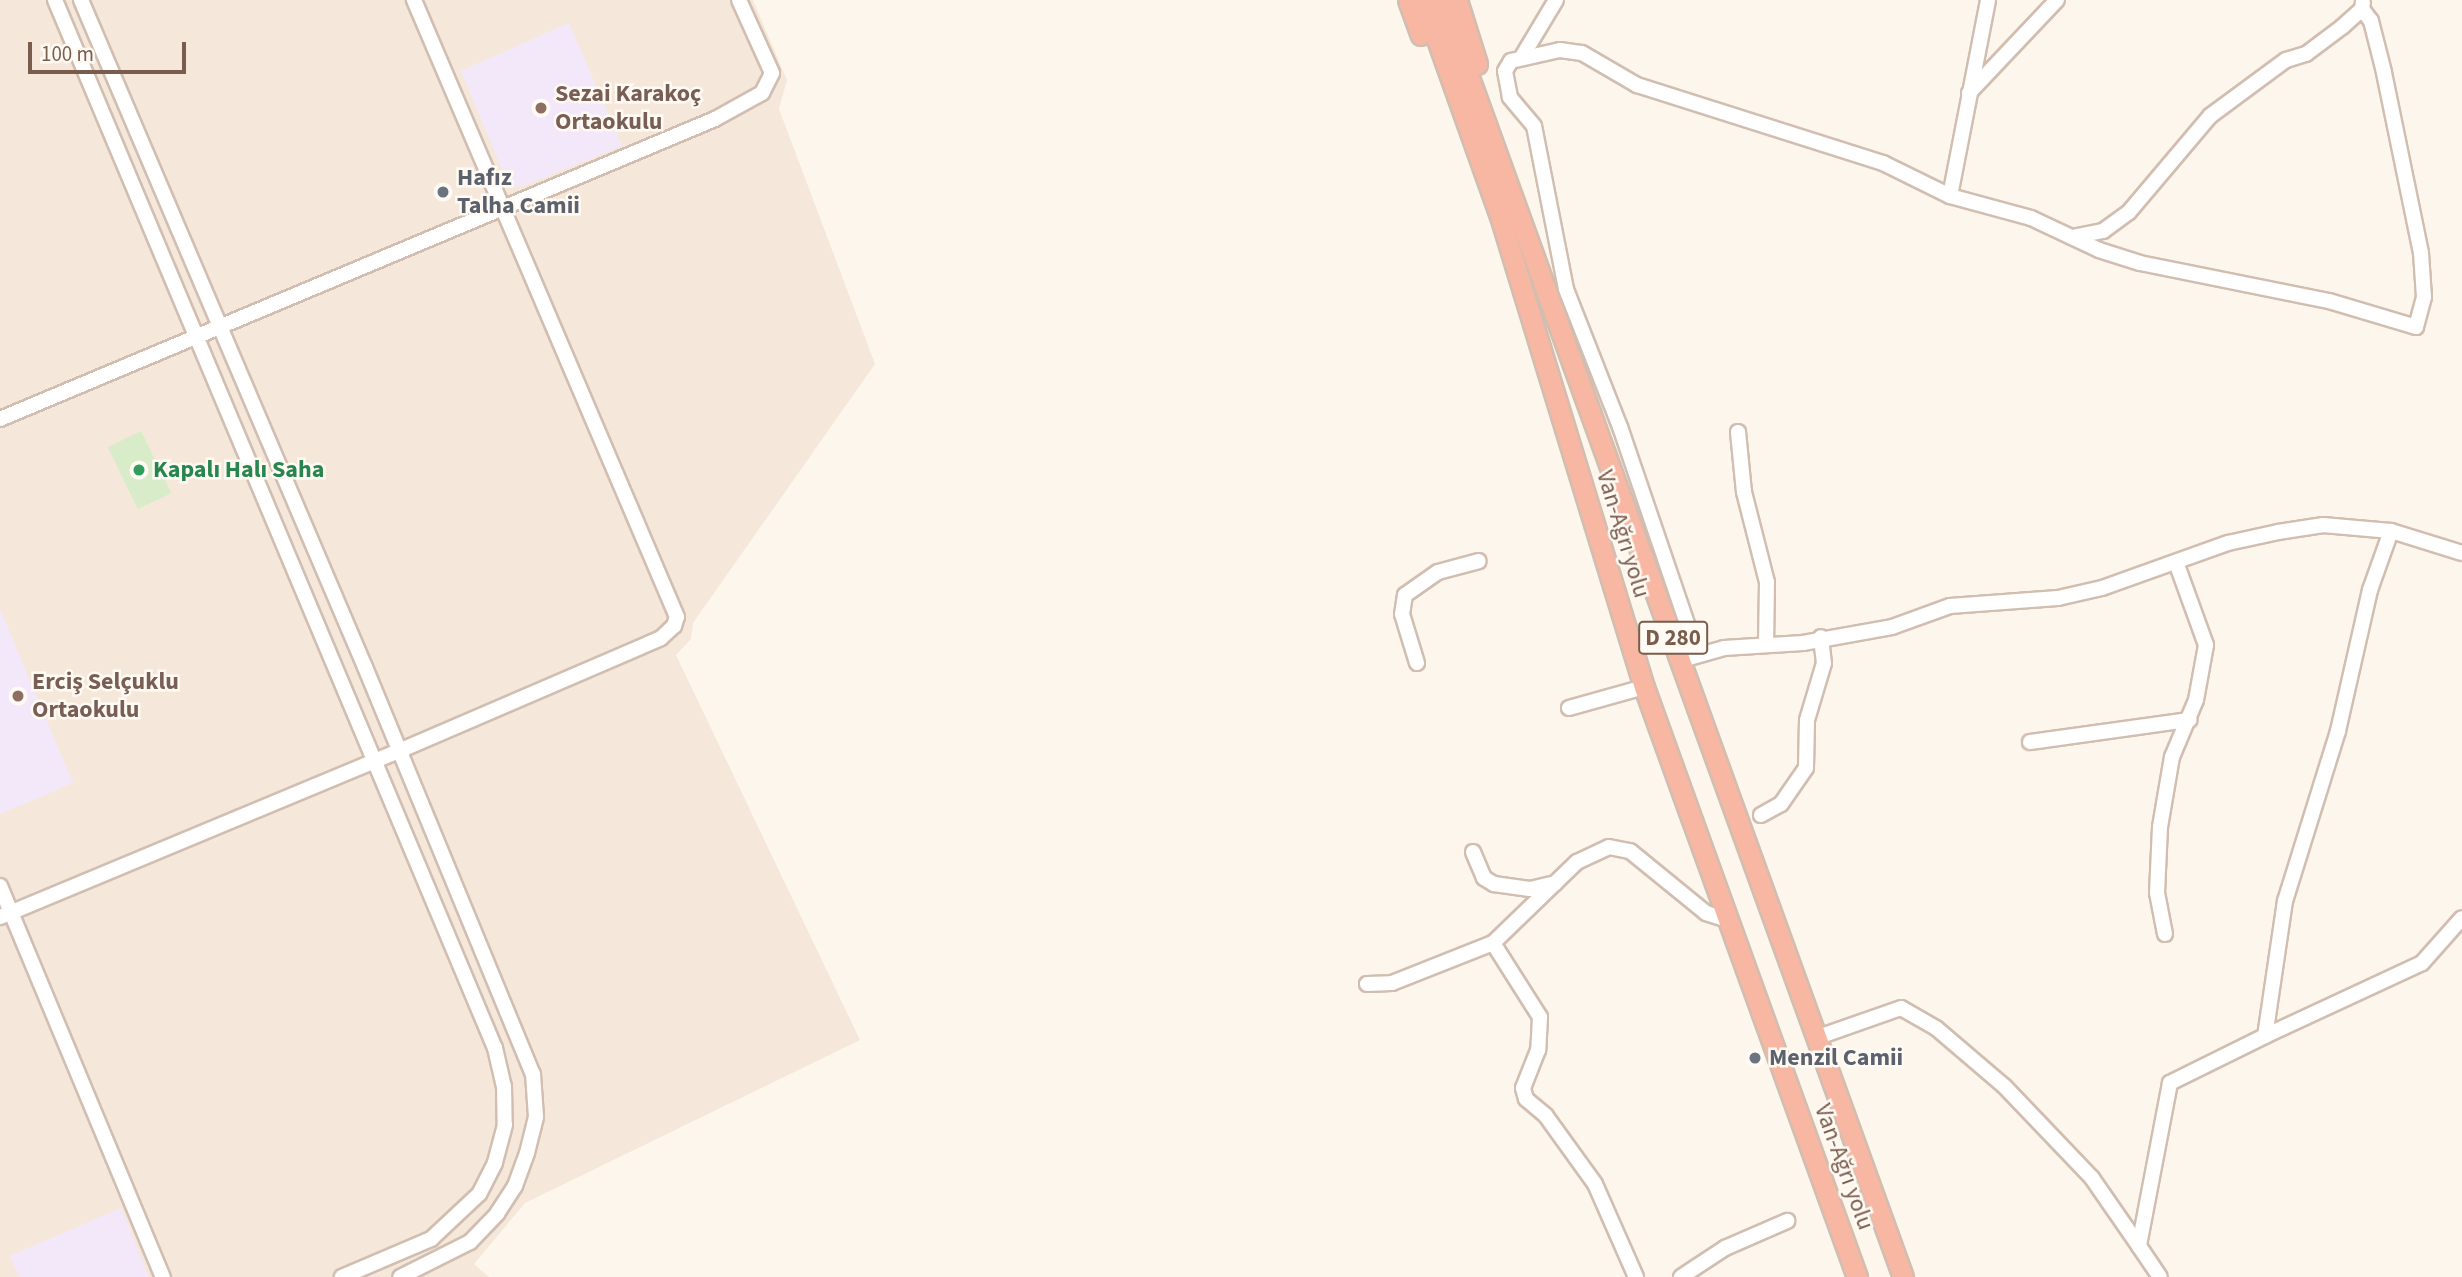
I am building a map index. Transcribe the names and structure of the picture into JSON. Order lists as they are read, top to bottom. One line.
{"streets":{"highway":["Van-Ağrı yolu","D 280"]},"crossings":[["Van-Ağrı yolu","D 280"]],"places":["Sezai Karakoç Ortaokulu","Hafız Talha Camii","Kapalı Halı Saha","Erciş Selçuklu Ortaokulu","Menzil Camii"],"scale_bar":"100 m"}
